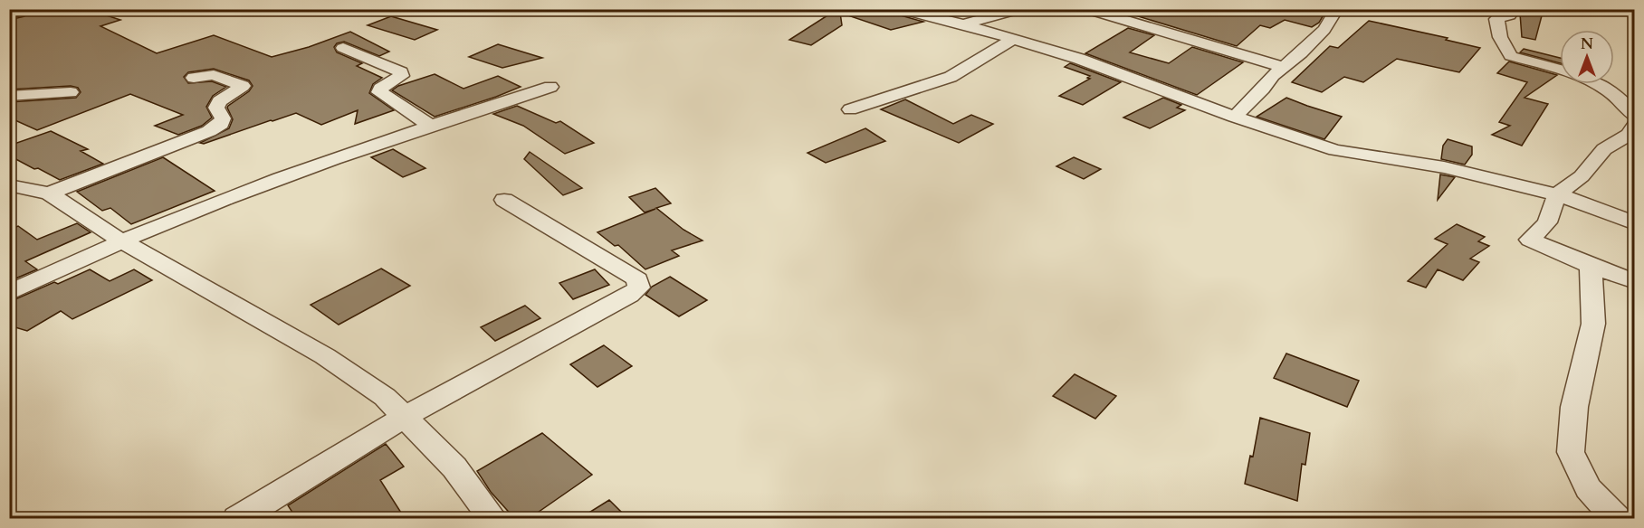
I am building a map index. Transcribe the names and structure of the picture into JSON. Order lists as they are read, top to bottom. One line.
{"north":"top"}
